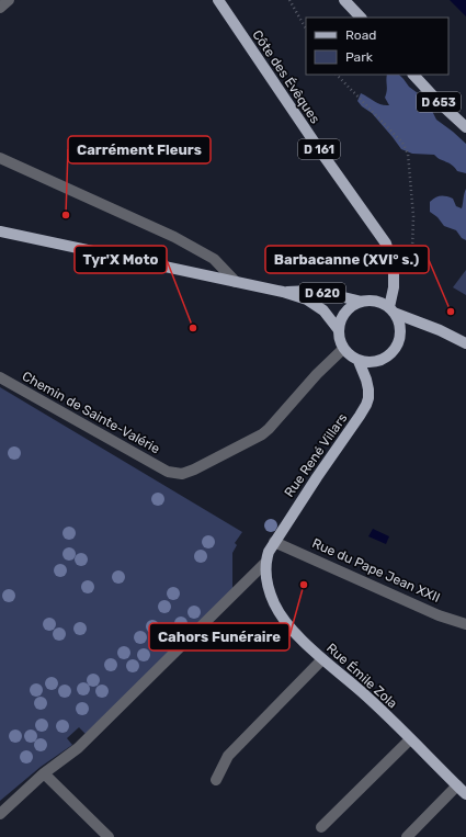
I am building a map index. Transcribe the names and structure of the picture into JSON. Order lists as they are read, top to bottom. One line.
{"streets":{"main road":["Côte des Évêques","D 653","D 161","D 620","Rue René Villars","Rue Émile Zola"],"street":["Chemin de Sainte-Valérie","Rue du Pape Jean XXII"]},"crossings":[["Côte des Évêques","D 620"],["Côte des Évêques","Chemin de Sainte-Valérie"],["Côte des Évêques","Rue René Villars"],["D 620","Chemin de Sainte-Valérie"],["D 620","Rue René Villars"],["Chemin de Sainte-Valérie","Rue René Villars"],["Rue René Villars","Rue du Pape Jean XXII"],["Rue René Villars","Rue Émile Zola"]],"places":["Carrément Fleurs","Barbacanne (XVI° s.)","Tyr'X Moto","Cahors Funéraire"],"legend":["Road","Park"]}
